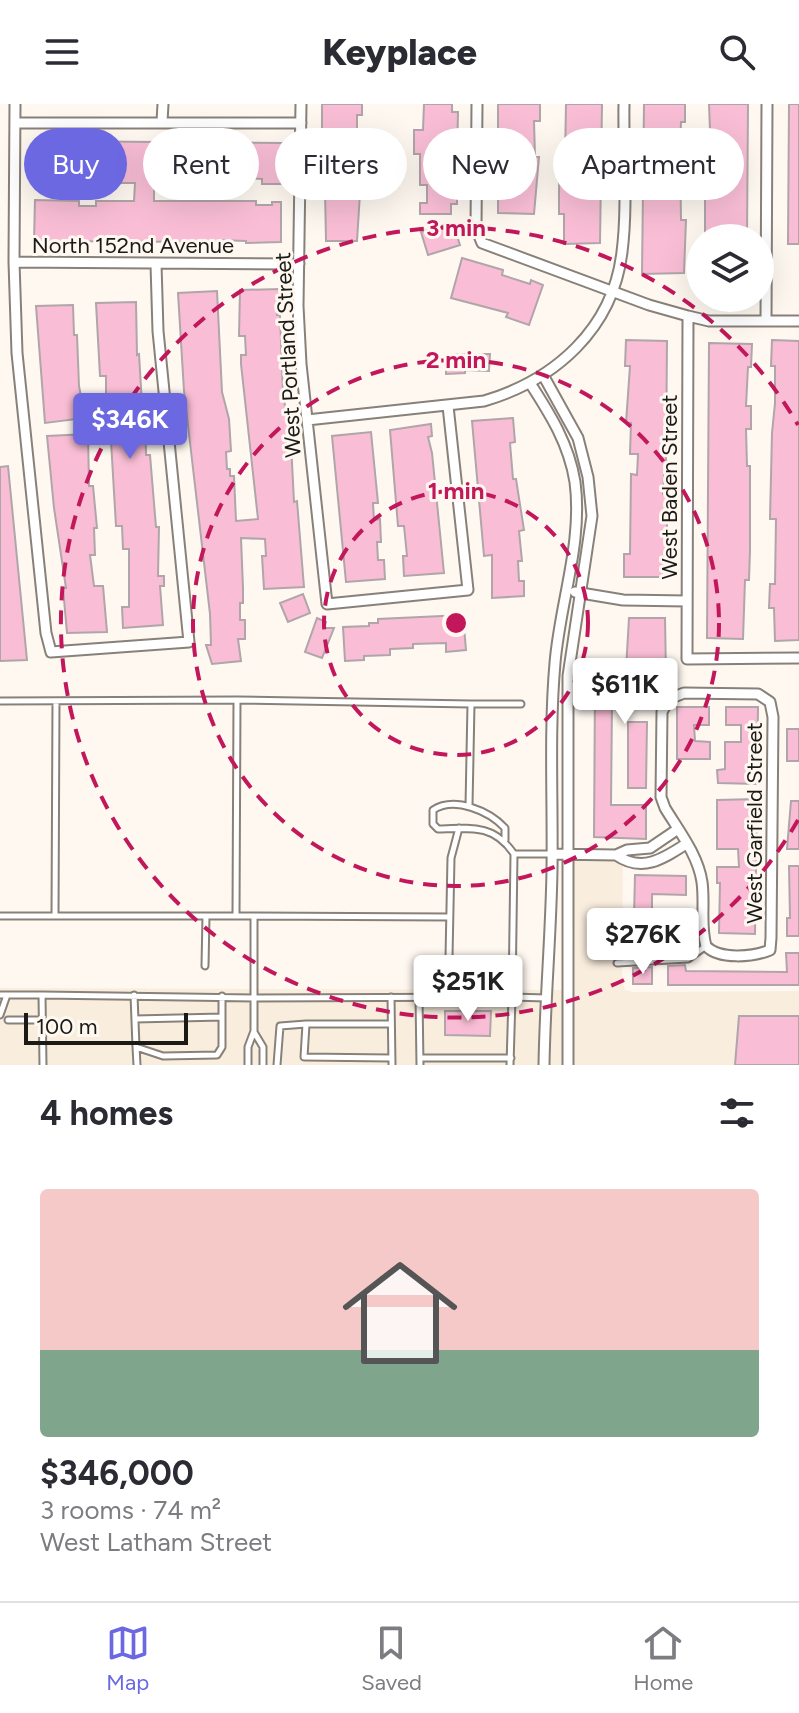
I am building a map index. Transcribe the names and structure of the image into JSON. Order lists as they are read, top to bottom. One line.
{"streets":{"street":["North 152nd Avenue","West Portland Street","West Baden Street","West Garfield Street"]},"crossings":[["North 152nd Avenue","West Portland Street"]],"scale_bar":"100 m","page":{"header":"Keyplace","chip":["Buy","Rent","Filters","New","Apartment"],"price":["$346K","$611K","$276K","$251K"],"scale":"100 m","heading":"4 homes","list":[{"name":"$346,000","note":"3 rooms · 74 m² · West Latham Street"}],"tabs":["Map","Saved","Home"]},"rings":["3 min","2 min","1 min"]}
